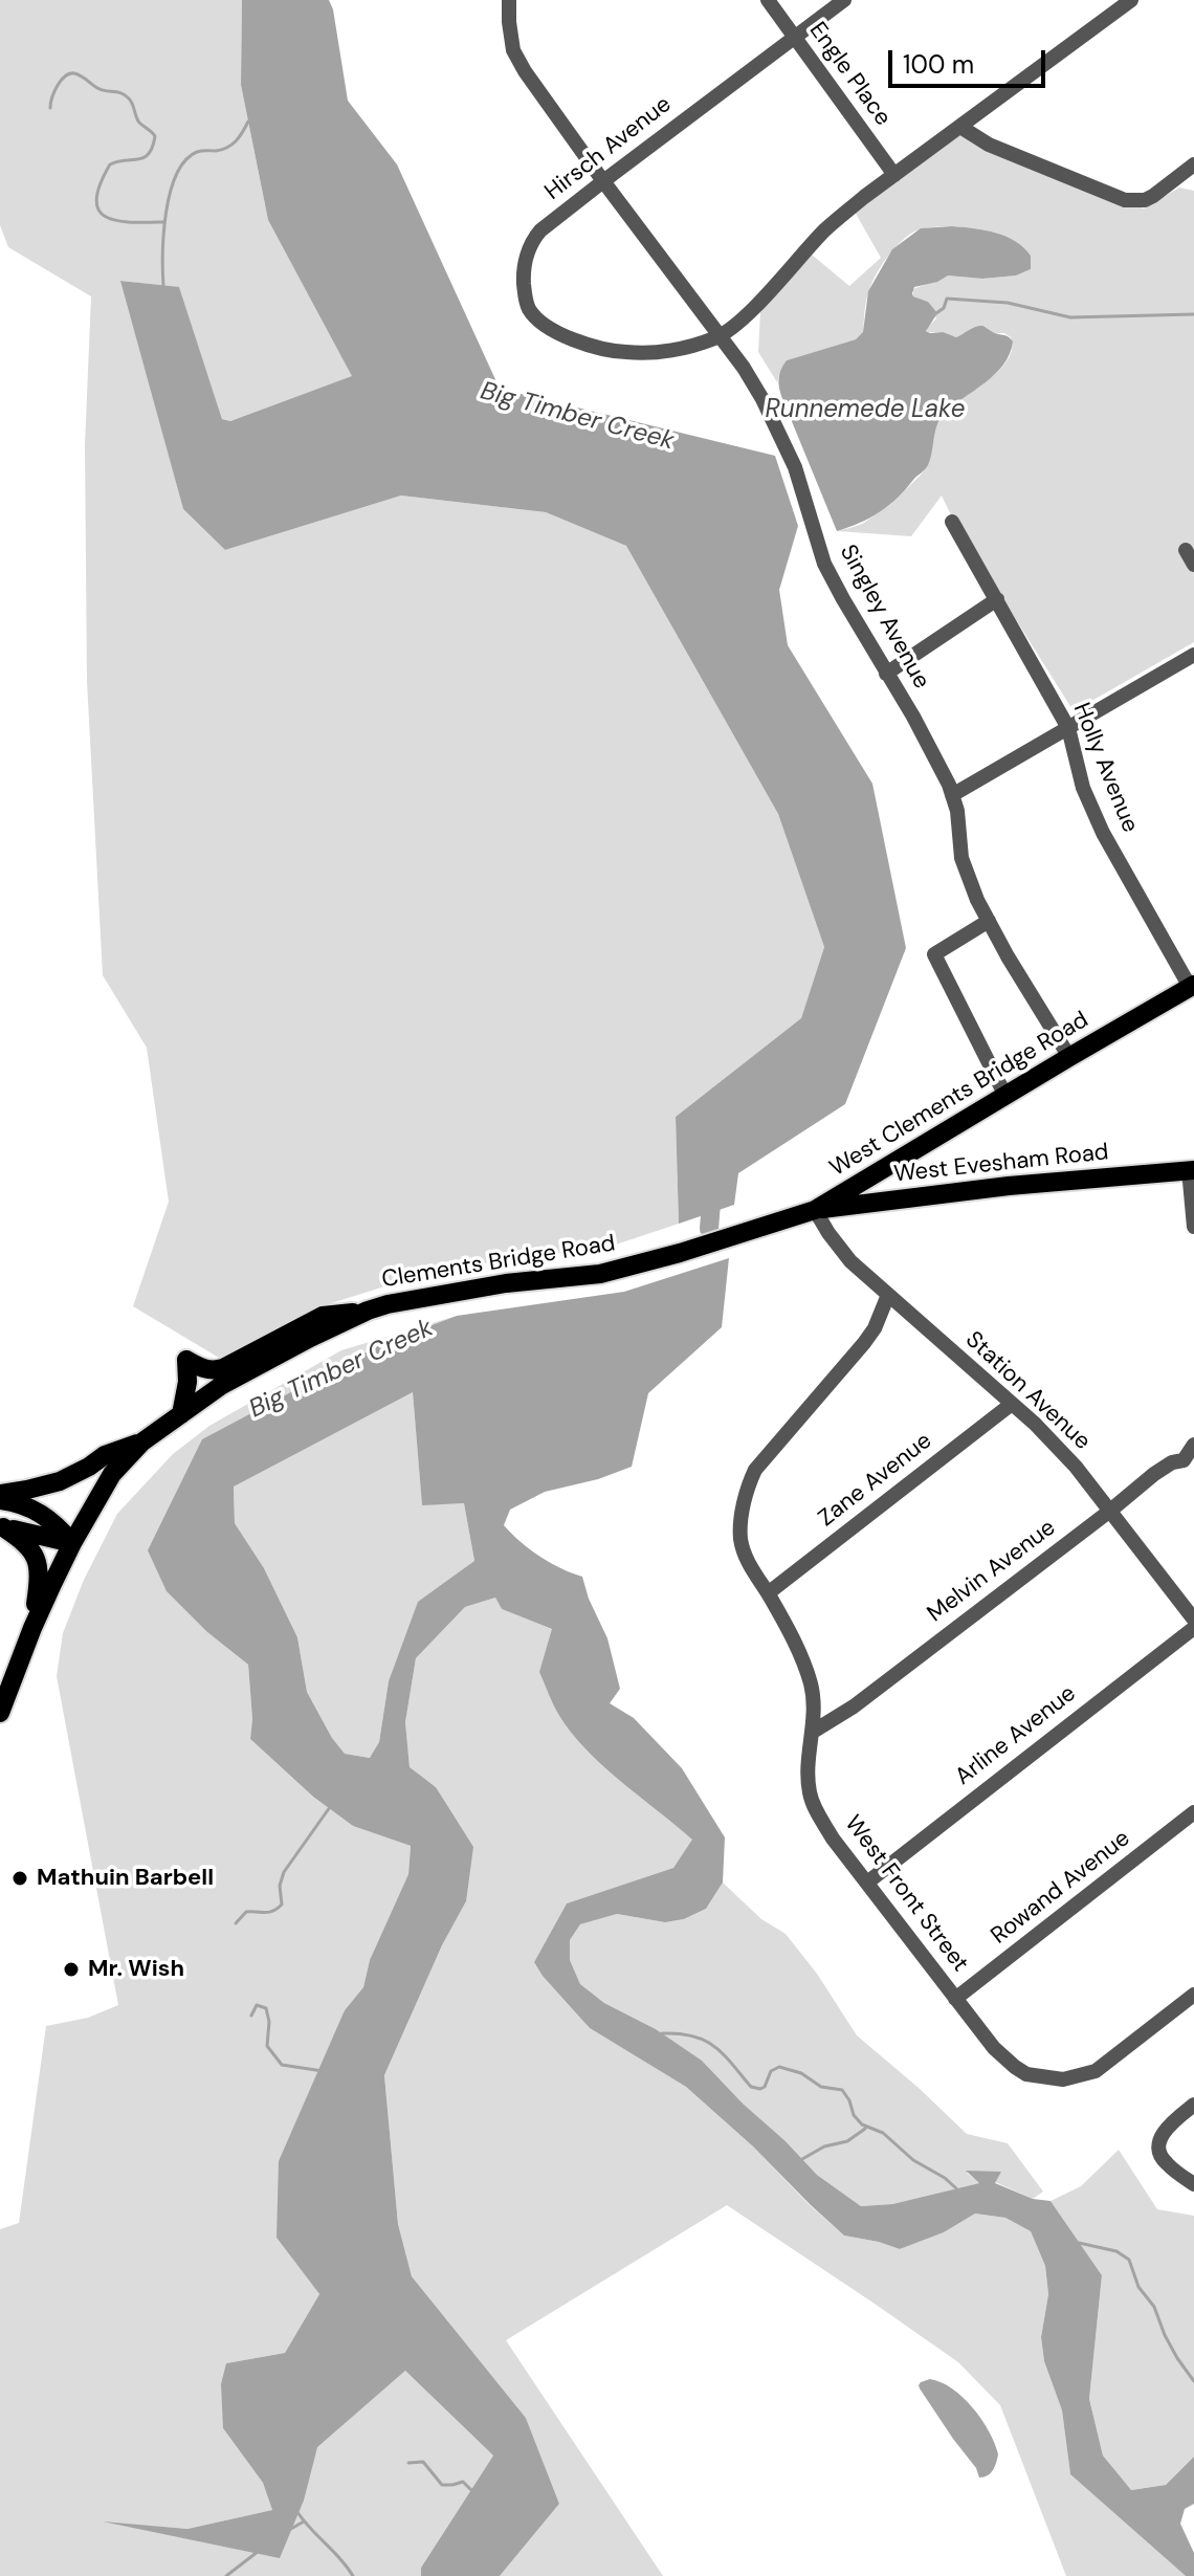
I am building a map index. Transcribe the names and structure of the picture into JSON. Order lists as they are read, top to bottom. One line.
{"streets":{"main road":["West Clements Bridge Road","West Evesham Road","Clements Bridge Road"],"street":["Engle Place","Hirsch Avenue","Singley Avenue","Holly Avenue","Station Avenue","Zane Avenue","Melvin Avenue","Arline Avenue","Rowand Avenue","West Front Street"]},"crossings":[["Engle Place","Hirsch Avenue"],["Hirsch Avenue","Singley Avenue"],["Singley Avenue","West Clements Bridge Road"],["Holly Avenue","West Clements Bridge Road"],["West Clements Bridge Road","West Evesham Road"],["West Clements Bridge Road","Clements Bridge Road"],["West Clements Bridge Road","Station Avenue"],["West Evesham Road","Station Avenue"],["Station Avenue","Zane Avenue"],["Station Avenue","Melvin Avenue"],["Station Avenue","West Front Street"],["Zane Avenue","West Front Street"],["Melvin Avenue","West Front Street"],["Arline Avenue","West Front Street"],["Rowand Avenue","West Front Street"]],"water":["Runnemede Lake","Big Timber Creek"],"places":["Mathuin Barbell","Mr. Wish"],"scale_bar":"100 m"}
